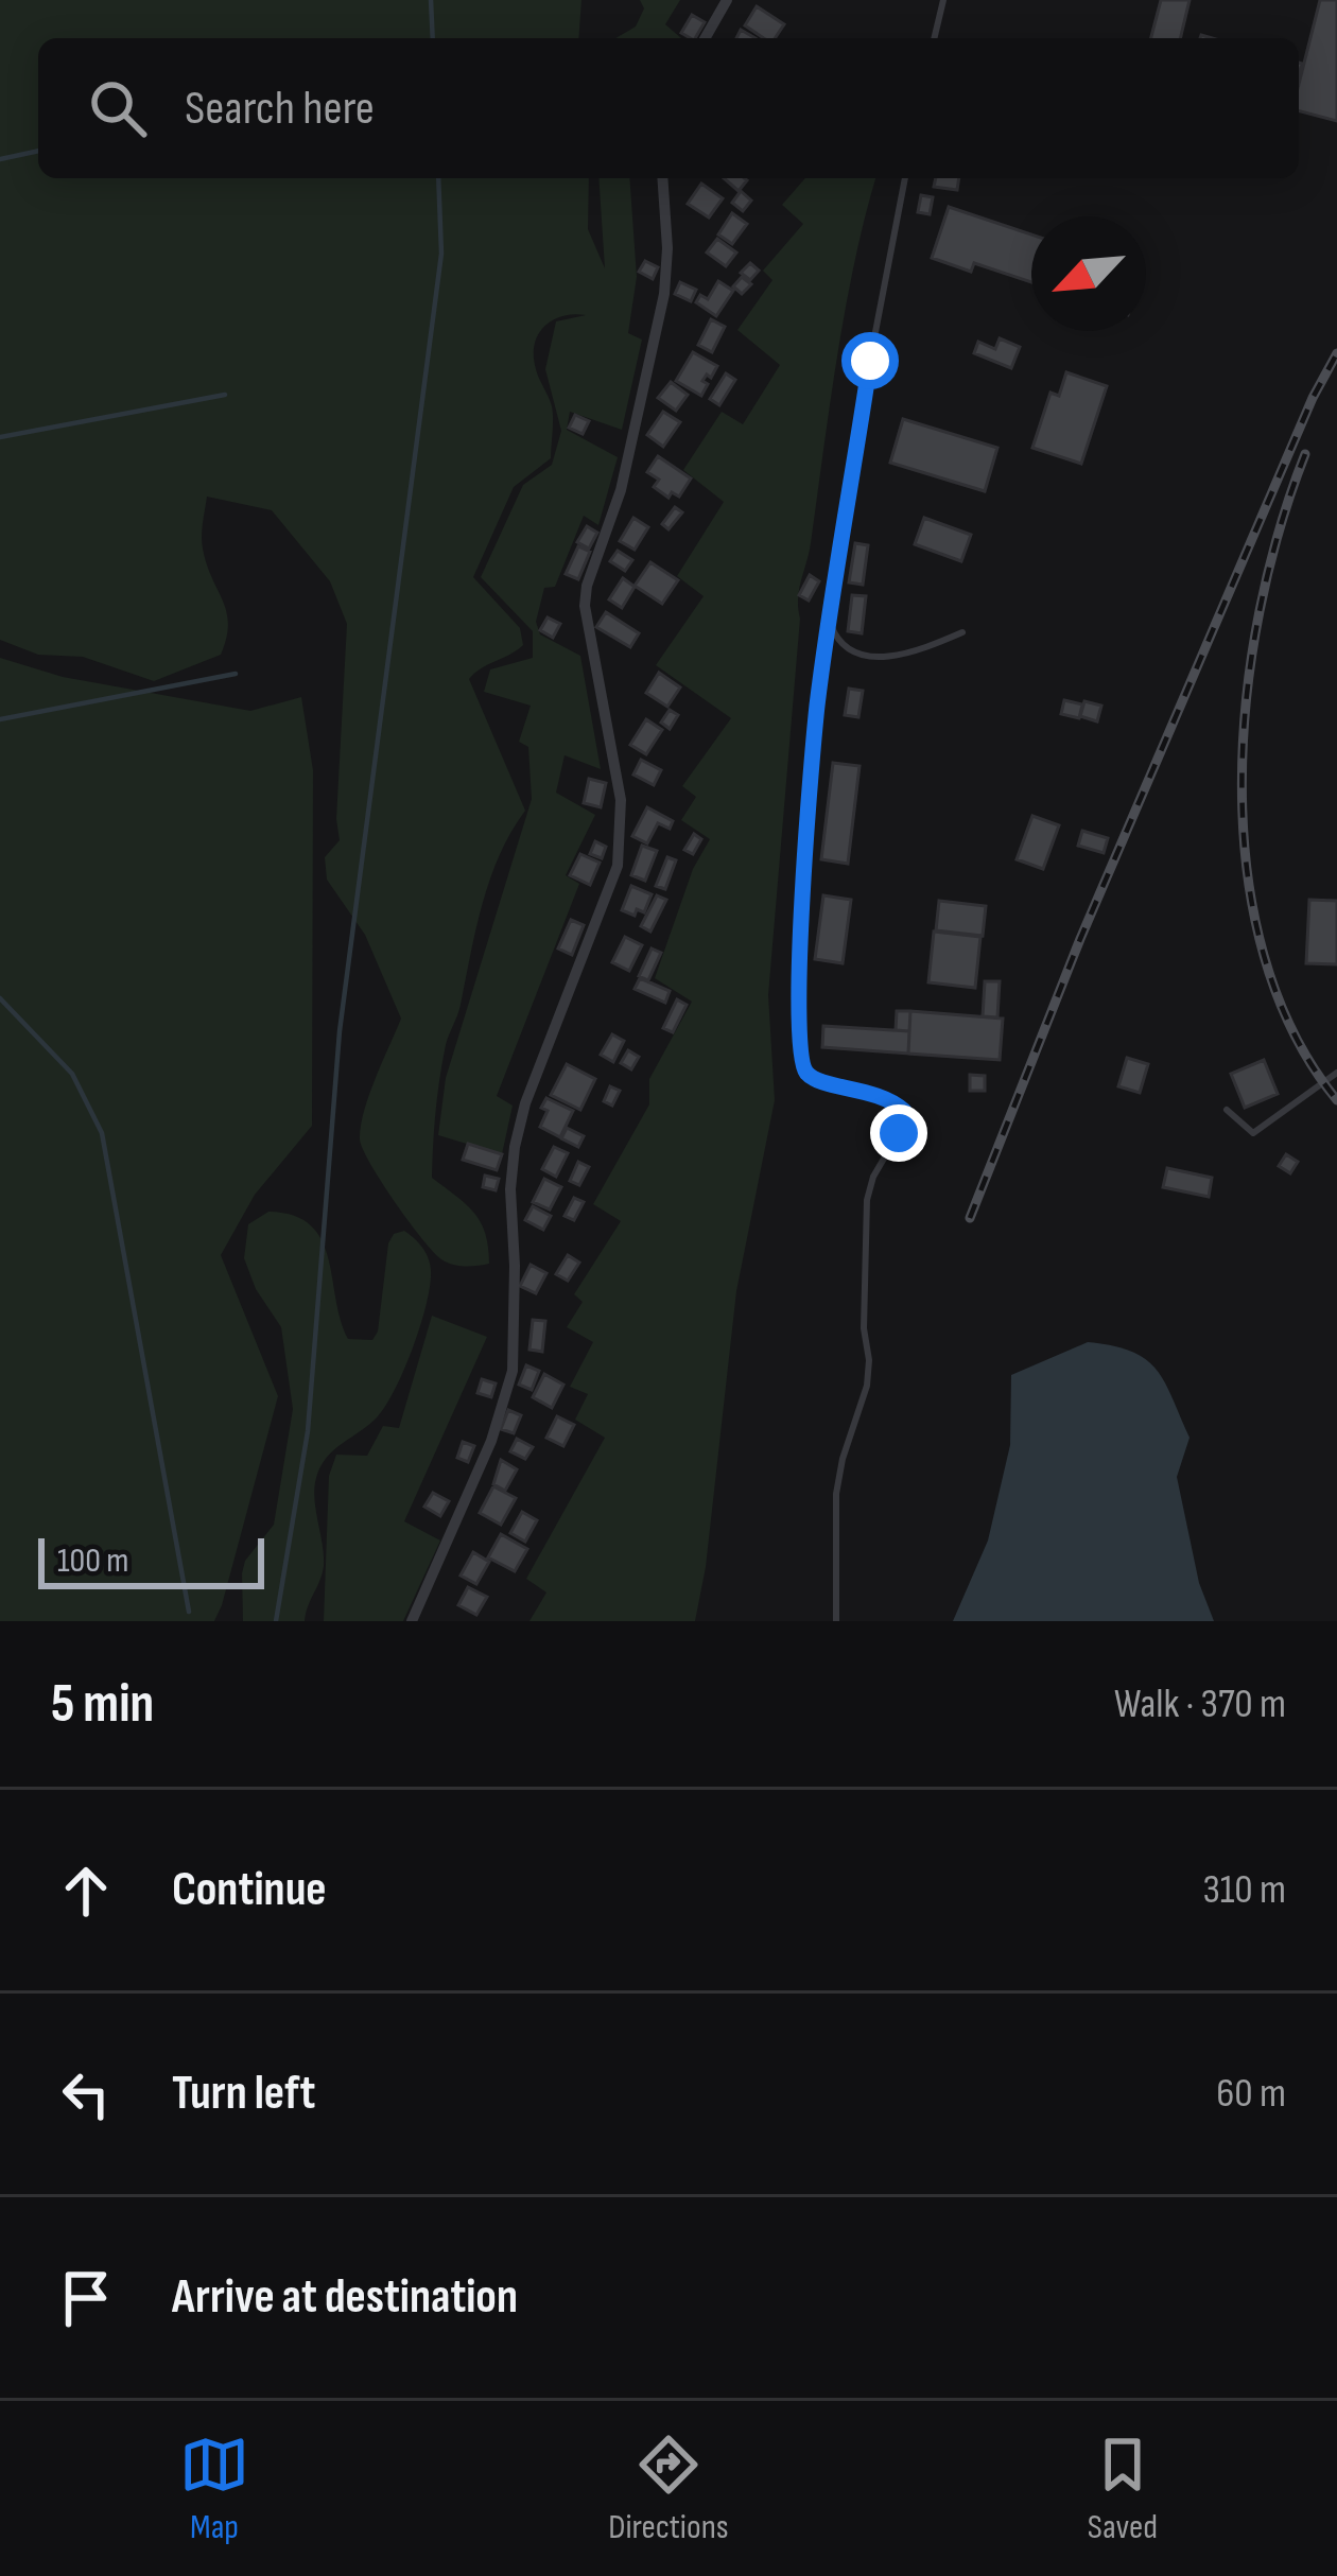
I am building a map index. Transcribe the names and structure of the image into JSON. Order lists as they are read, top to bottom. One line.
{"scale_bar":"100 m","north":"bottom left","page":{"search":"Search here","scale":"100 m","heading":["5 min","Walk · 370 m"],"list":[["Continue","310 m"],["Turn left","60 m"],"Arrive at destination"],"nav":["Map","Directions","Saved"]}}
